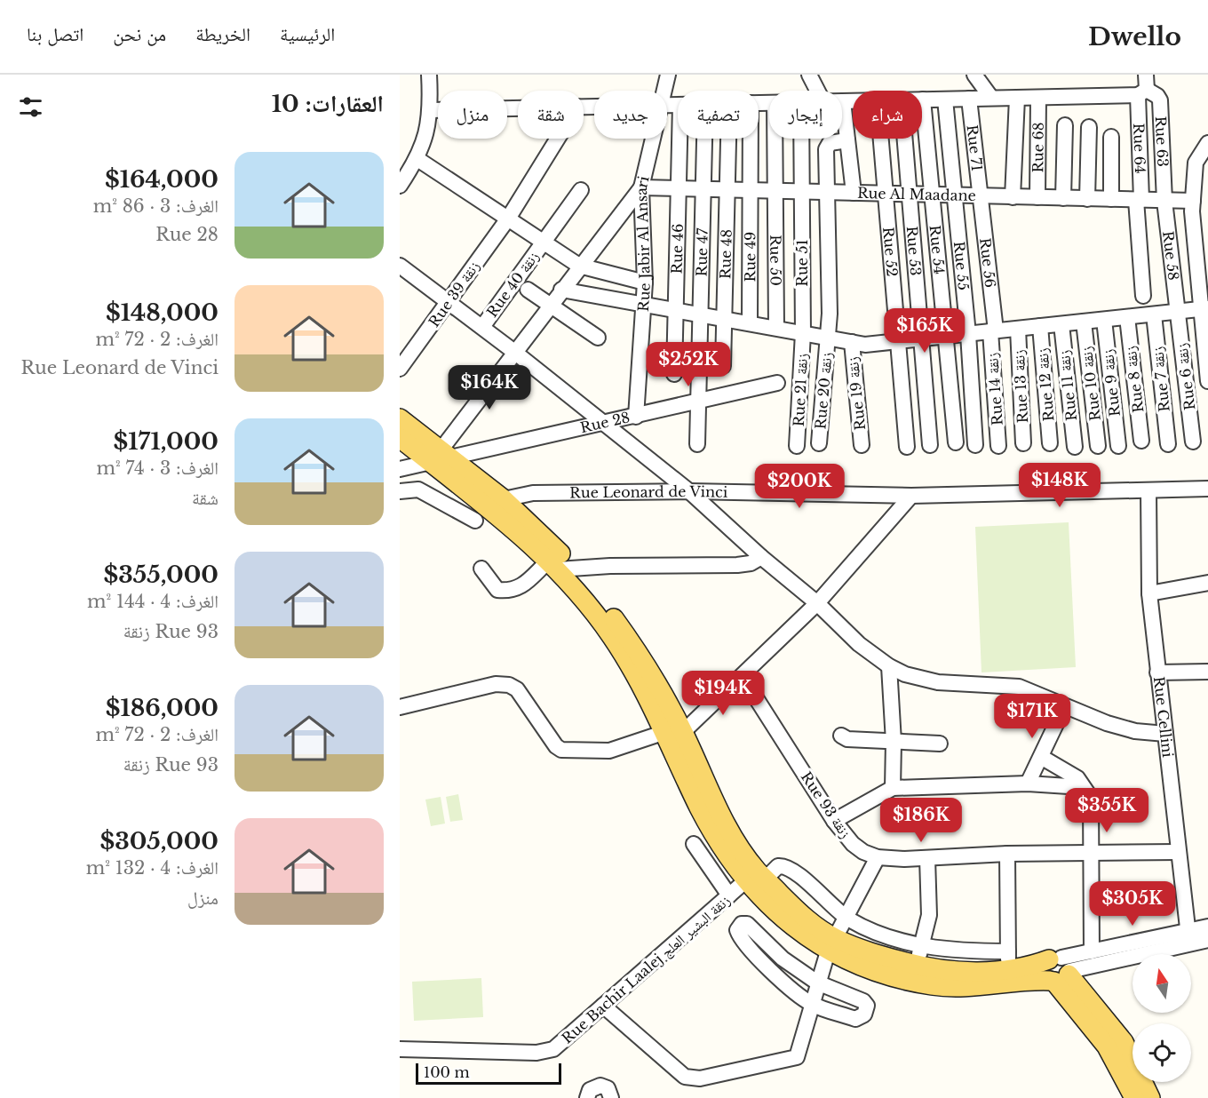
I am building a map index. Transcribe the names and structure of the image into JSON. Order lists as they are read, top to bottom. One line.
{"streets":{"street":["Rue 63","Rue 71","Rue 68","Rue 64","Rue Al Maadane","Rue Jabir Al Ansari","Rue 46","Rue 54","Rue 53","Rue 47","Rue 52","Rue 48","Rue 58","Rue 49","Rue 50","Rue 51","Rue 56","Rue 55","Rue 40 زنقة","Rue 39 زنقة","Rue 6 زنقة","Rue 8 زنقة","Rue 7 زنقة","Rue 9 زنقة","Rue 10 زنقة","Rue 12 زنقة","Rue 11 زنقة","Rue 13 زنقة","Rue 14 زنقة","Rue 21 زنقة","Rue 20 زنقة","Rue 19 زنقة","Rue 28","Rue Leonard de Vinci","Rue Cellini","Rue 93 زنقة","Rue Bachir Laalej زنقة البشير العلج"]},"crossings":[["Rue 63","Rue 64"],["Rue 63","Rue Al Maadane"],["Rue 63","Rue 58"],["Rue 71","Rue Al Maadane"],["Rue 71","Rue 56"],["Rue 68","Rue Al Maadane"],["Rue 64","Rue Al Maadane"],["Rue Al Maadane","Rue Jabir Al Ansari"],["Rue Al Maadane","Rue 46"],["Rue Al Maadane","Rue 54"],["Rue Al Maadane","Rue 53"],["Rue Al Maadane","Rue 47"],["Rue Al Maadane","Rue 52"],["Rue Al Maadane","Rue 48"],["Rue Al Maadane","Rue 58"],["Rue Al Maadane","Rue 49"],["Rue Al Maadane","Rue 50"],["Rue Al Maadane","Rue 51"],["Rue Al Maadane","Rue 56"],["Rue Al Maadane","Rue 55"],["Rue Al Maadane","Rue 20 زنقة"],["Rue Jabir Al Ansari","Rue 28"],["Rue 47","Rue 28"],["Rue 58","Rue 6 زنقة"],["Rue 51","Rue 21 زنقة"],["Rue 56","Rue 14 زنقة"],["Rue Leonard de Vinci","Rue Cellini"],["Rue Cellini","Rue 93 زنقة"]],"scale_bar":"100 m","north":"top","page":{"header":"Dwello","nav":["الرئيسية","الخريطة","من نحن","اتصل بنا"],"heading":"العقارات: 10","chip":["شراء","إيجار","تصفية","جديد","شقة","منزل"],"list":[{"name":"$164,000","note":"الغرف: 3 · 86 m² · Rue 28"},{"name":"$148,000","note":"الغرف: 2 · 72 m² · Rue Leonard de Vinci"},{"name":"$171,000","note":"الغرف: 3 · 74 m² · شقة"},{"name":"$355,000","note":"الغرف: 4 · 144 m² · Rue 93 زنقة"},{"name":"$186,000","note":"الغرف: 2 · 72 m² · Rue 93 زنقة"},{"name":"$305,000","note":"الغرف: 4 · 132 m² · منزل"}],"price":["$165K","$252K","$164K","$148K","$200K","$194K","$171K","$355K","$186K","$305K"],"scale":"100 m"}}
